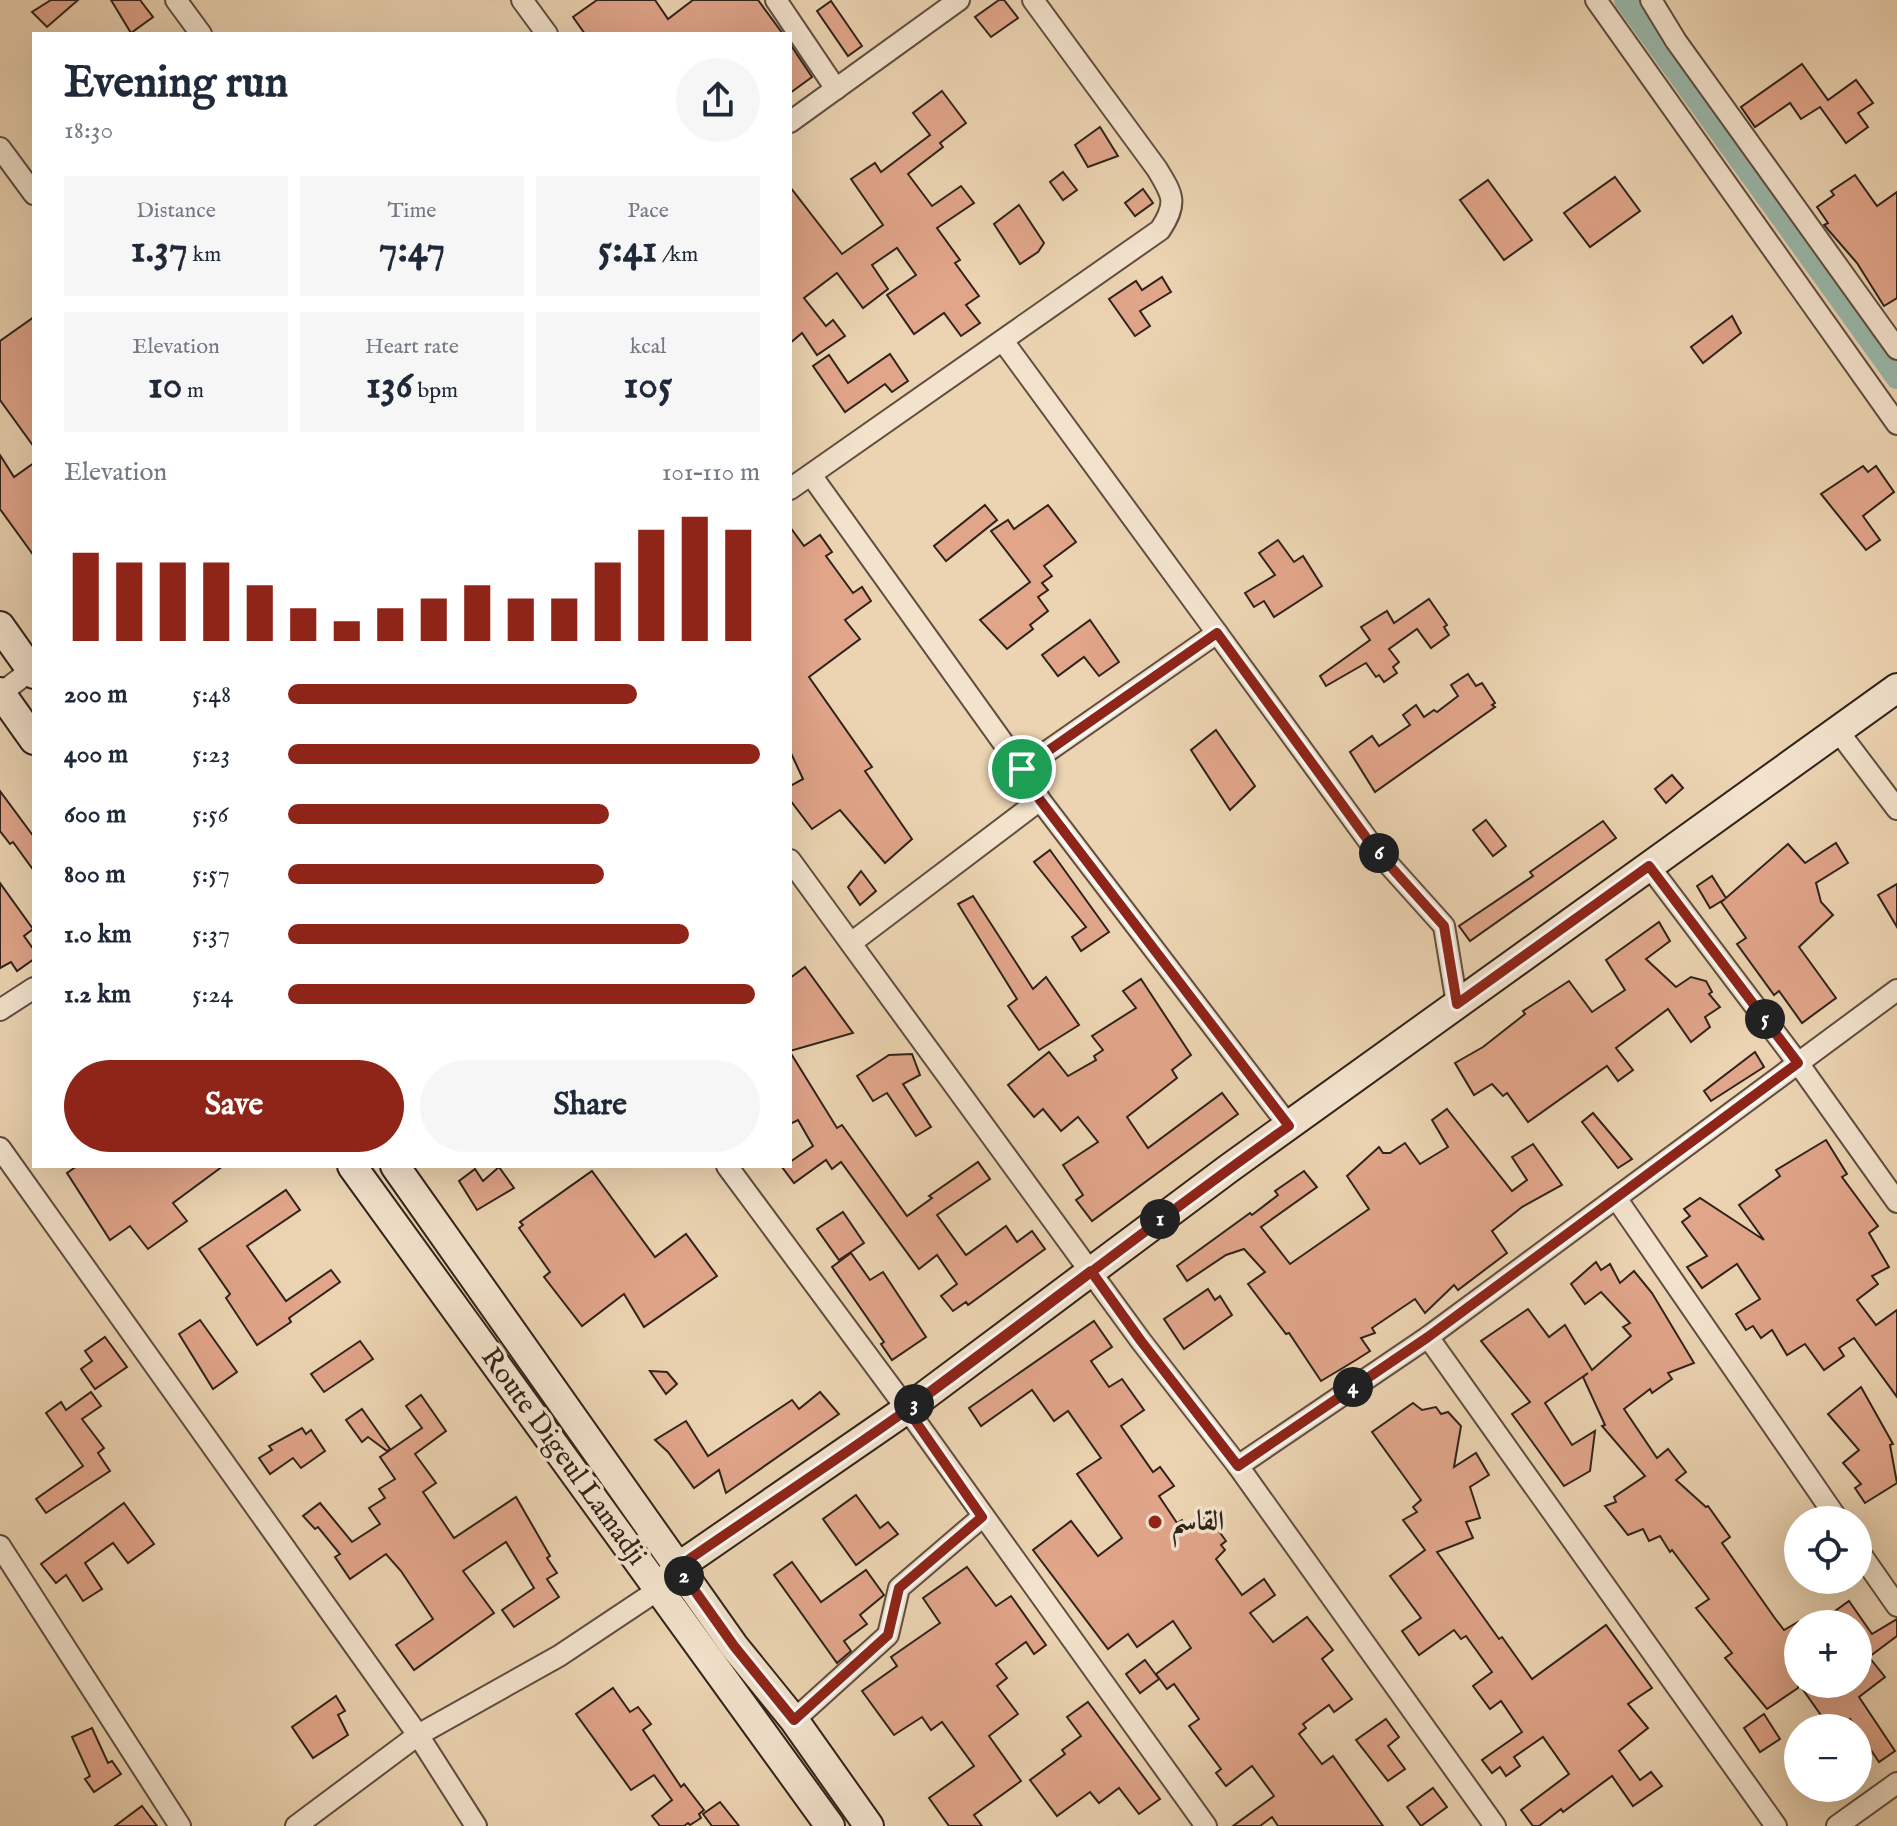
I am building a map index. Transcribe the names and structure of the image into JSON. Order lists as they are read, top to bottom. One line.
{"streets":{"main road":["Route Digeul Lamadji"]},"places":["القاسم"],"page":{"heading":["Evening run","18:30"],"stats":[["Distance","1.37 km"],["Time","7:47"],["Pace","5:41 /km"],["Elevation","10 m"],["Heart rate","136 bpm"],["kcal","105"]],"chart":["Elevation","101–110 m"],"list":[{"name":"200 m","note":"5:48"},{"name":"400 m","note":"5:23"},{"name":"600 m","note":"5:56"},{"name":"800 m","note":"5:57"},{"name":"1.0 km","note":"5:37"},{"name":"1.2 km","note":"5:24"}],"pins":["6","5","1","4","3","2"],"buttons":["Save","Share"],"map_buttons":["+","−"]}}
